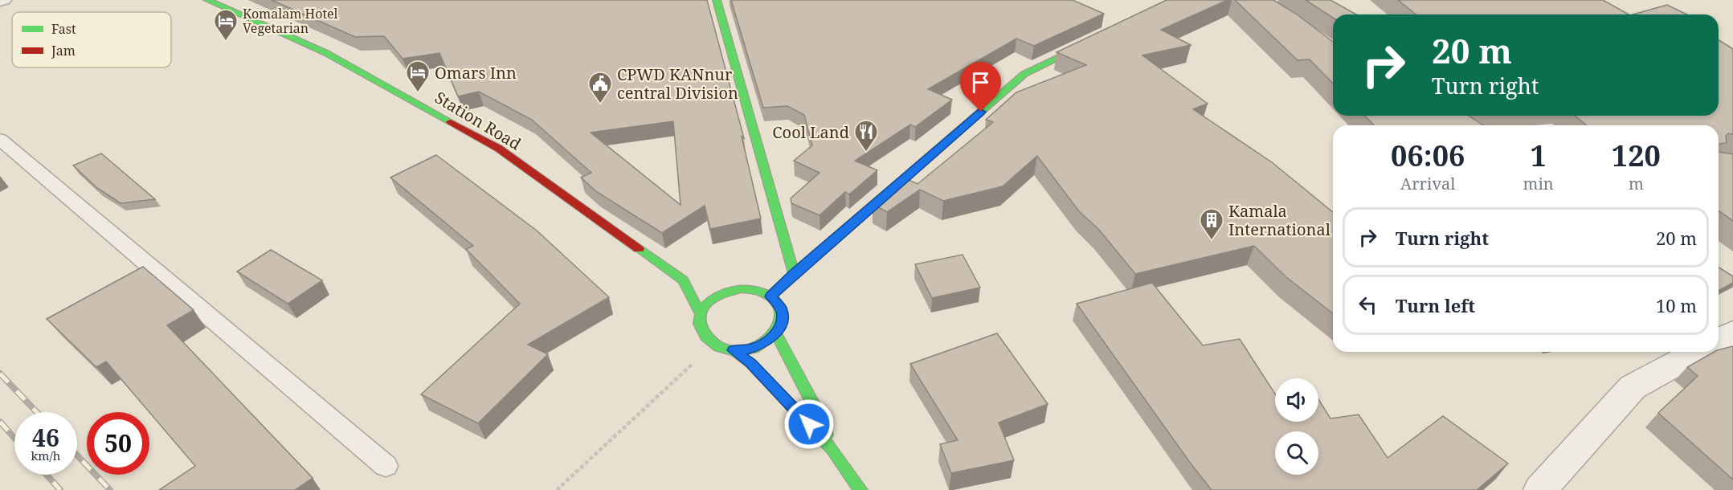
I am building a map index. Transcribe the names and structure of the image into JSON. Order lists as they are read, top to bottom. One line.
{"streets":{"main road":["Station Road"]},"places":{"hotel":["Komalam Hotel Vegetarian","Omars Inn"],"public building":["CPWD KANnur central Division"],"restaurant":["Cool Land"],"building":["Kamala International"]},"legend":["Fast","Jam"],"page":{"turn":["20 m","Turn right"],"eta":["06:06","Arrival","1","min","120","m"],"list":[{"name":"Turn right","value":"20 m"},{"name":"Turn left","value":"10 m"}],"speed":"46 km/h","limit":"50"}}
